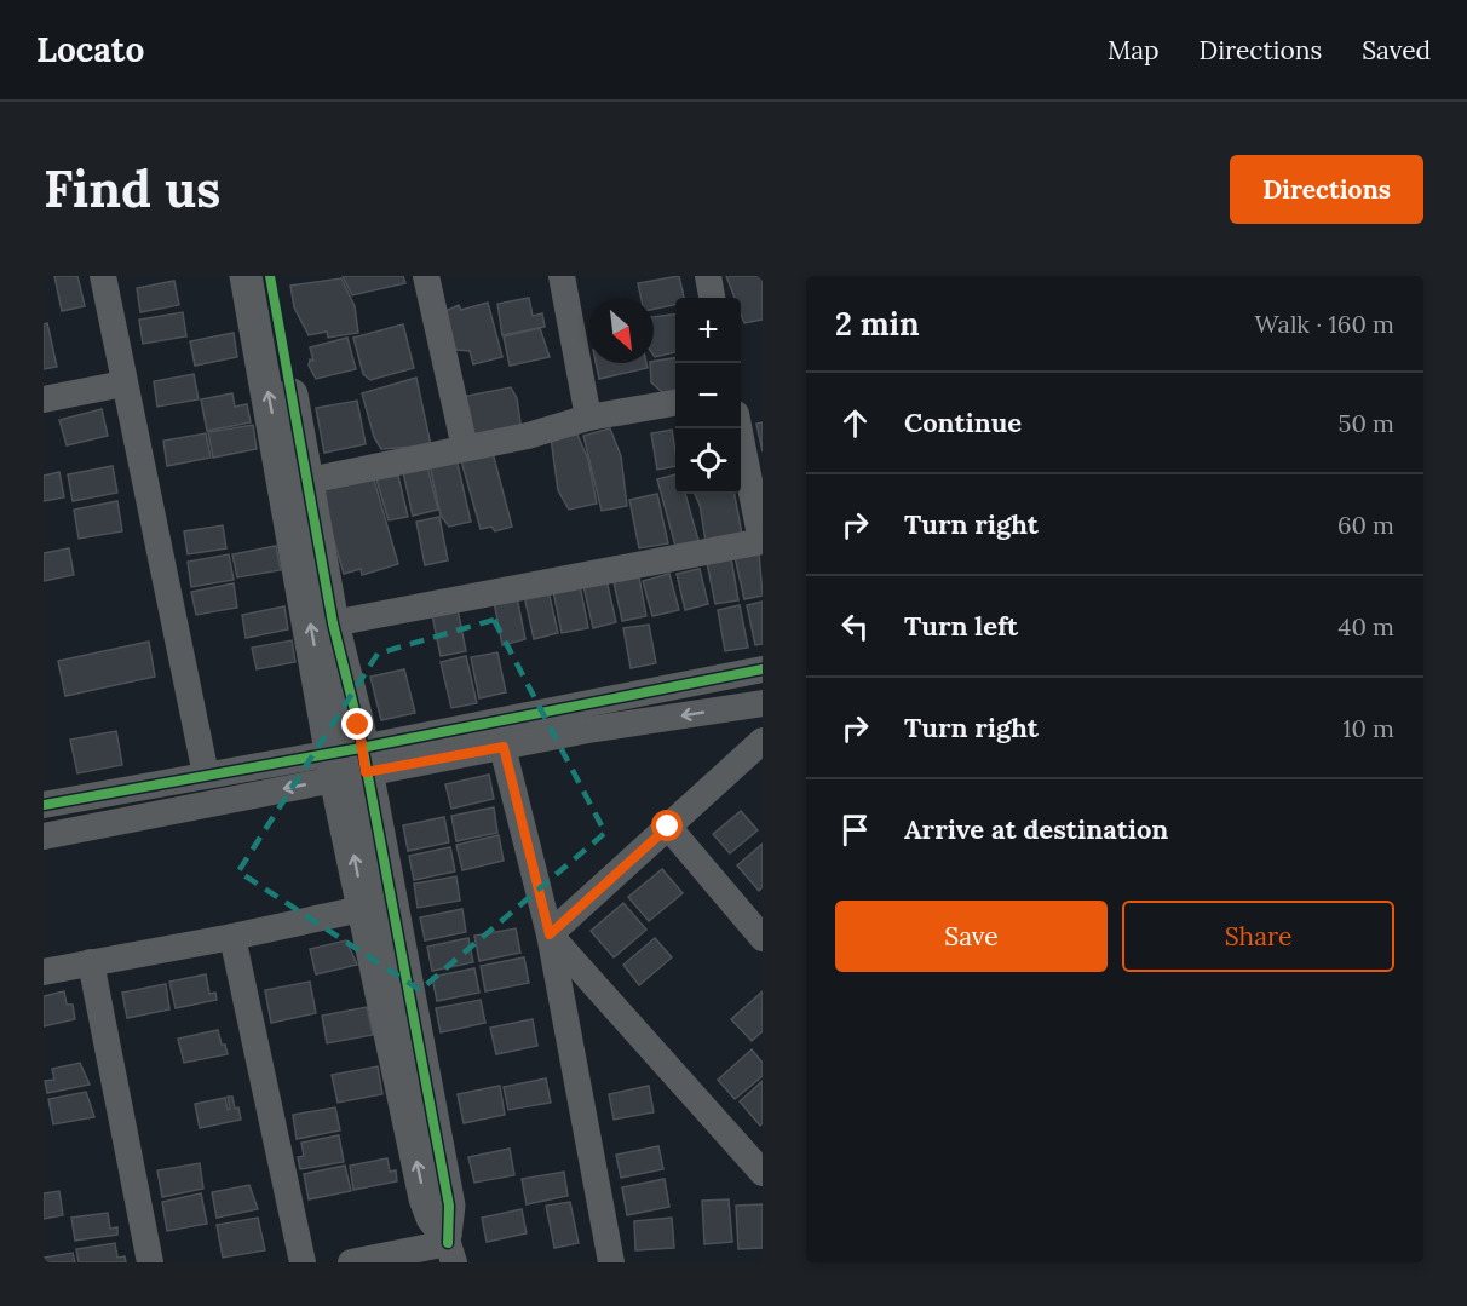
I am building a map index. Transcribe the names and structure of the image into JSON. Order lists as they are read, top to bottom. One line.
{"north":"bottom right","page":{"header":"Locato","nav":["Map","Directions","Saved"],"buttons":["Directions",["Save","Share"]],"title":"Find us","heading":["2 min","Walk · 160 m"],"map_buttons":["+","−"],"list":[["Continue","50 m"],["Turn right","60 m"],["Turn left","40 m"],["Turn right","10 m"],"Arrive at destination"]}}
